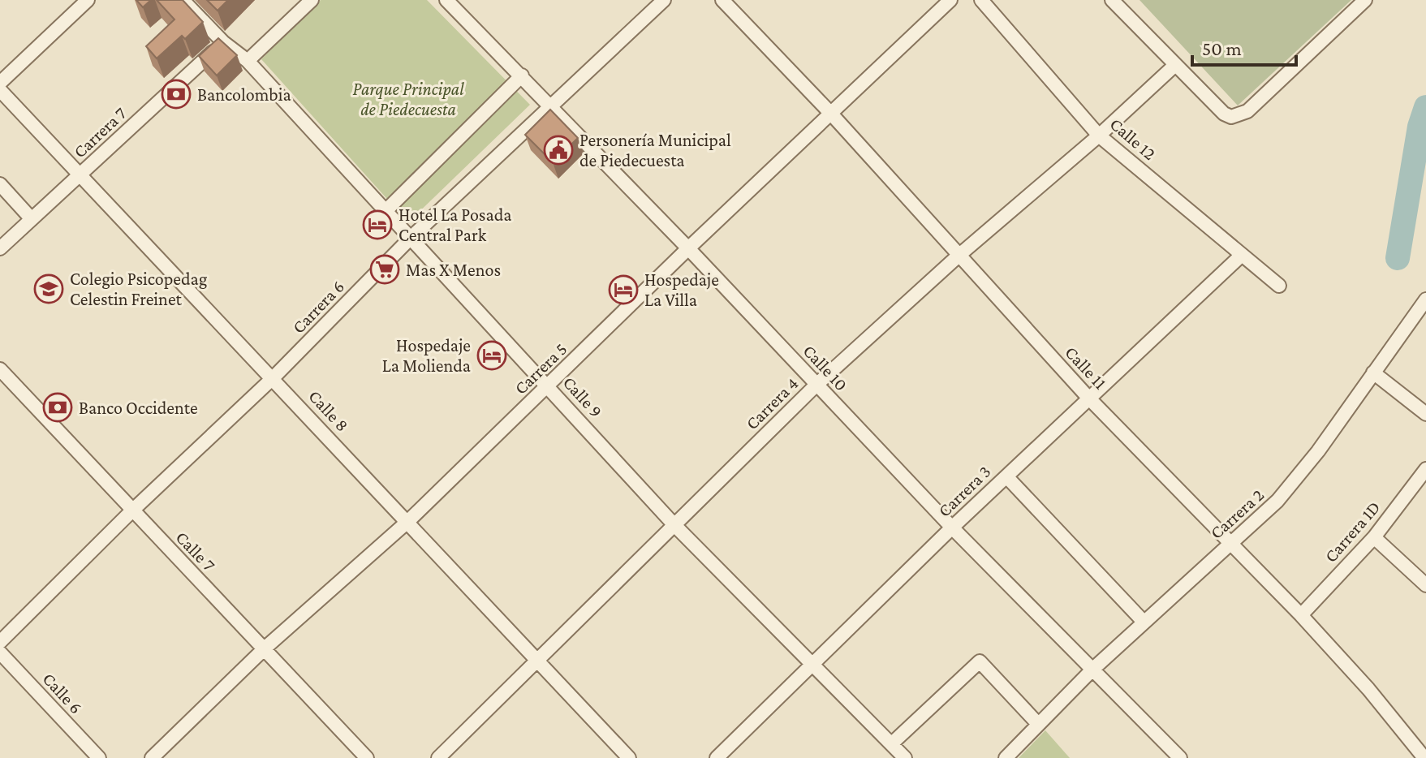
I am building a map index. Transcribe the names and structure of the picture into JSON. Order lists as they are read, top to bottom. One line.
{"streets":{"street":["Carrera 7","Calle 12","Carrera 6","Calle 10","Calle 11","Carrera 5","Calle 9","Carrera 4","Calle 8","Carrera 3","Carrera 2","Carrera 1D","Calle 7","Calle 6"]},"crossings":[["Carrera 7","Calle 9"],["Carrera 7","Calle 8"],["Calle 12","Carrera 4"],["Calle 12","Carrera 3"],["Carrera 6","Calle 10"],["Carrera 6","Calle 9"],["Carrera 6","Calle 8"],["Carrera 6","Calle 7"],["Calle 10","Carrera 5"],["Calle 10","Carrera 4"],["Calle 10","Carrera 3"],["Calle 10","Carrera 2"],["Calle 11","Carrera 5"],["Calle 11","Carrera 4"],["Calle 11","Carrera 3"],["Calle 11","Carrera 2"],["Calle 11","Carrera 1D"],["Carrera 5","Calle 9"],["Carrera 5","Calle 8"],["Carrera 5","Calle 7"],["Calle 9","Carrera 4"],["Calle 9","Carrera 3"],["Carrera 4","Calle 8"]],"parks":["Parque Principal de Piedecuesta"],"places":{"bank":["Bancolombia","Banco Occidente"],"public building":["Personería Municipal de Piedecuesta"],"hotel":["Hotel La Posada Central Park","Hospedaje La Villa","Hospedaje La Molienda"],"supermarket":["Mas X Menos"],"school or university":["Colegio Psicopedag Celestin Freinet"]},"scale_bar":"50 m"}
